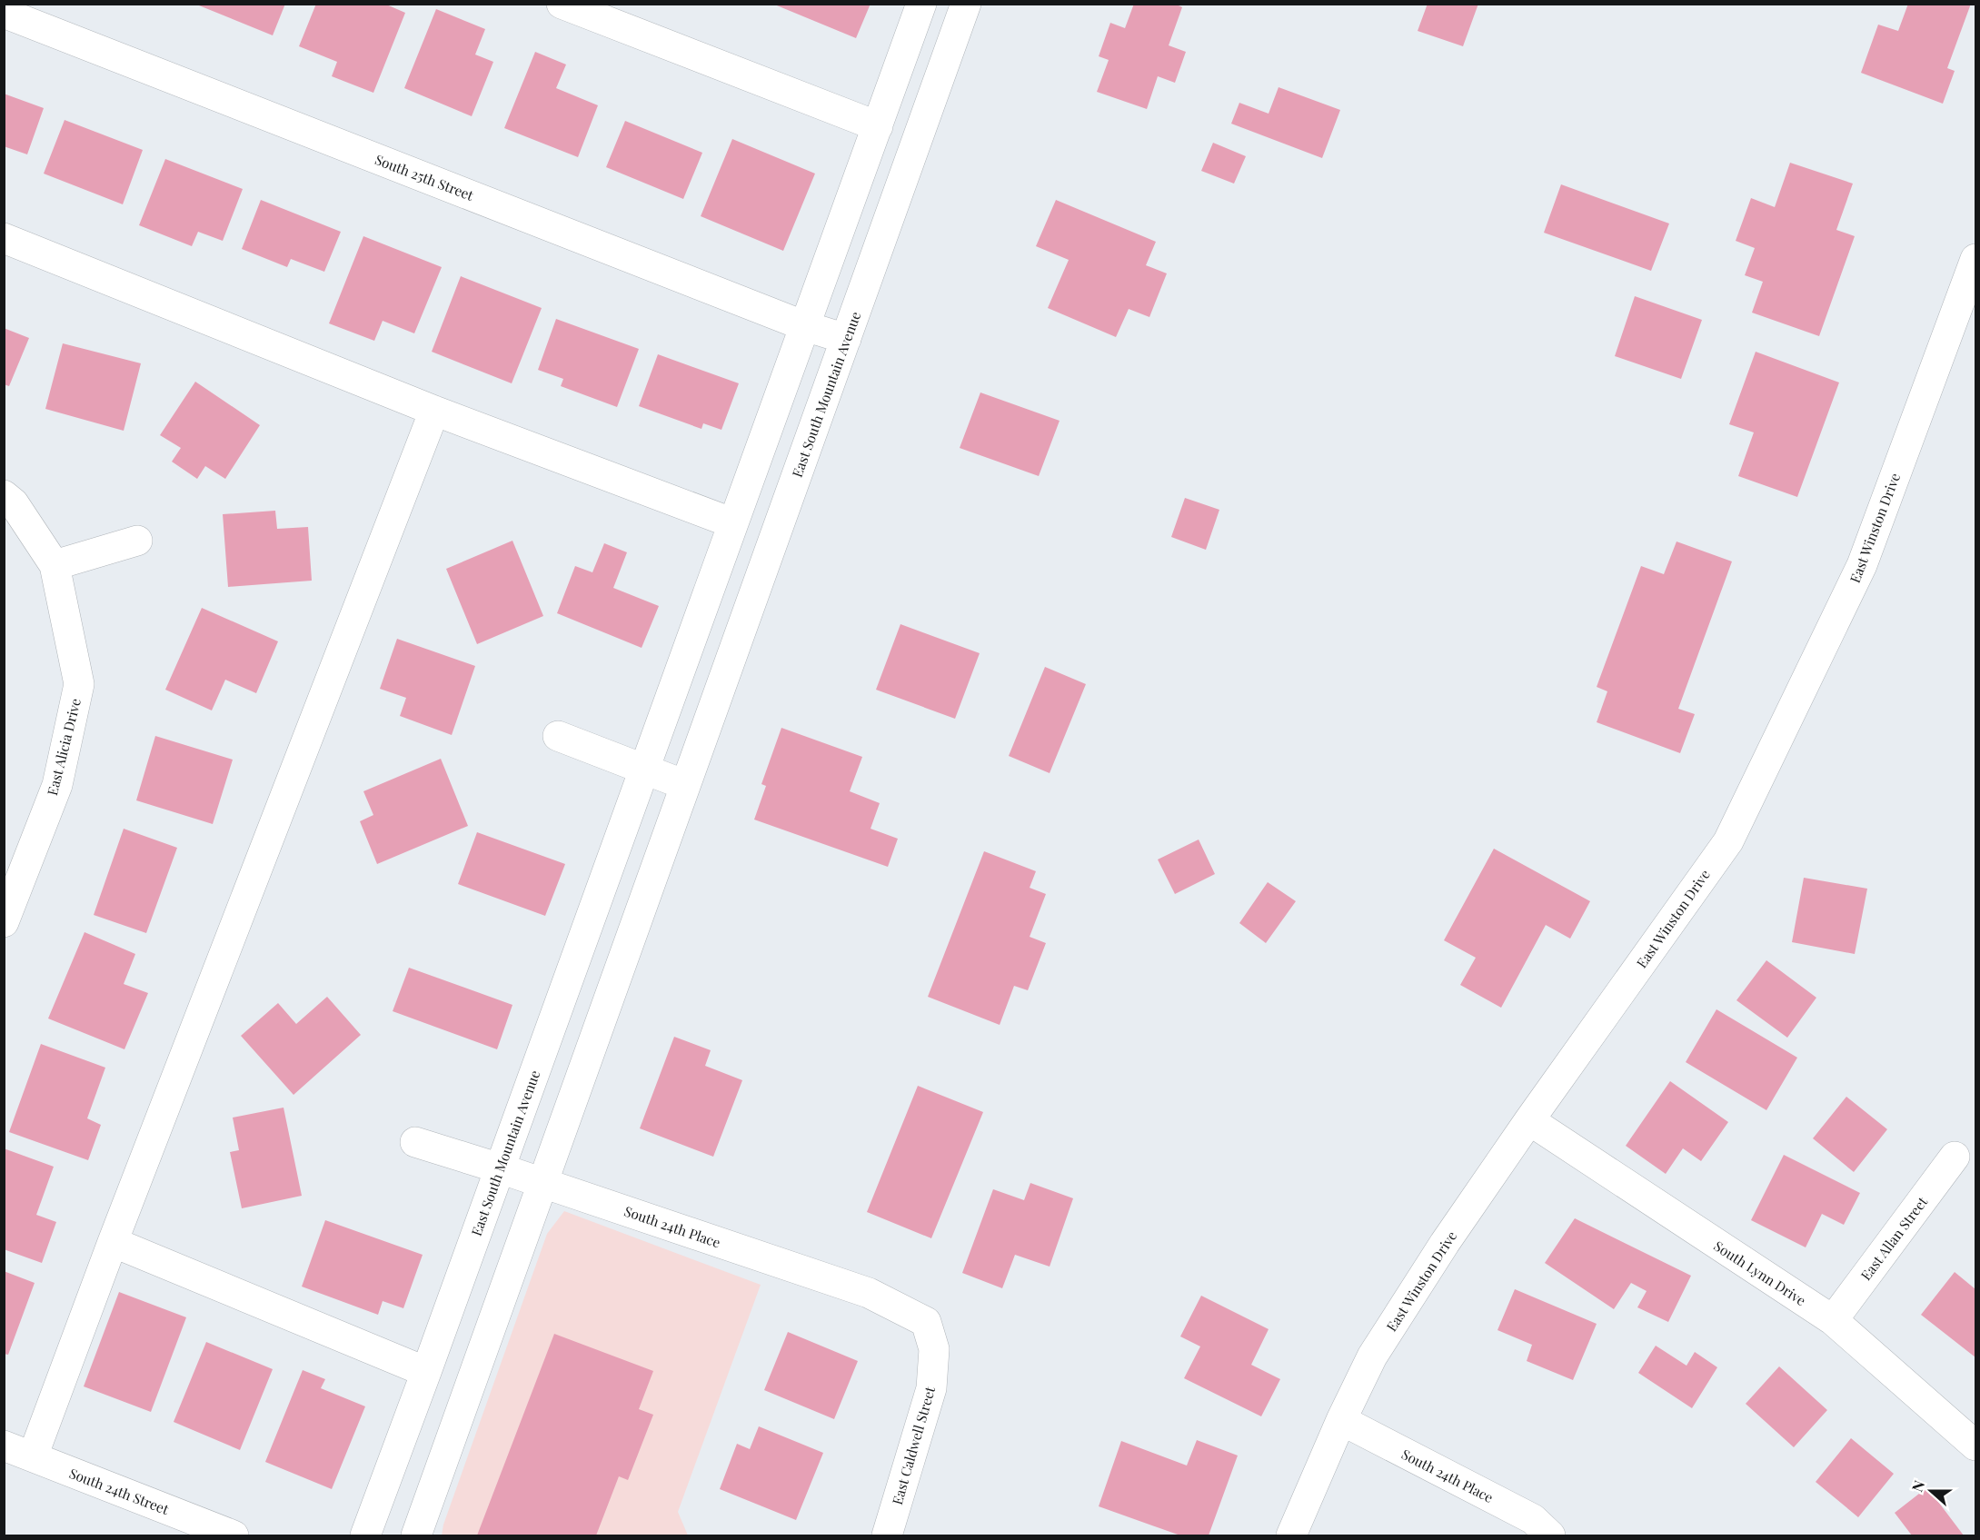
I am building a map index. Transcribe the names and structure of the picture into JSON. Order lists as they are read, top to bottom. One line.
{"streets":{"street":["South 25th Street","East South Mountain Avenue","East Winston Drive","East Alicia Drive","South 24th Place","East Allan Street","South Lynn Drive","East Caldwell Street","South 24th Street"]},"crossings":[["South 25th Street","East South Mountain Avenue"],["East South Mountain Avenue","South 24th Place"],["East Winston Drive","South 24th Place"],["East Winston Drive","South Lynn Drive"],["South 24th Place","East Caldwell Street"],["East Allan Street","South Lynn Drive"]],"north":"left"}
